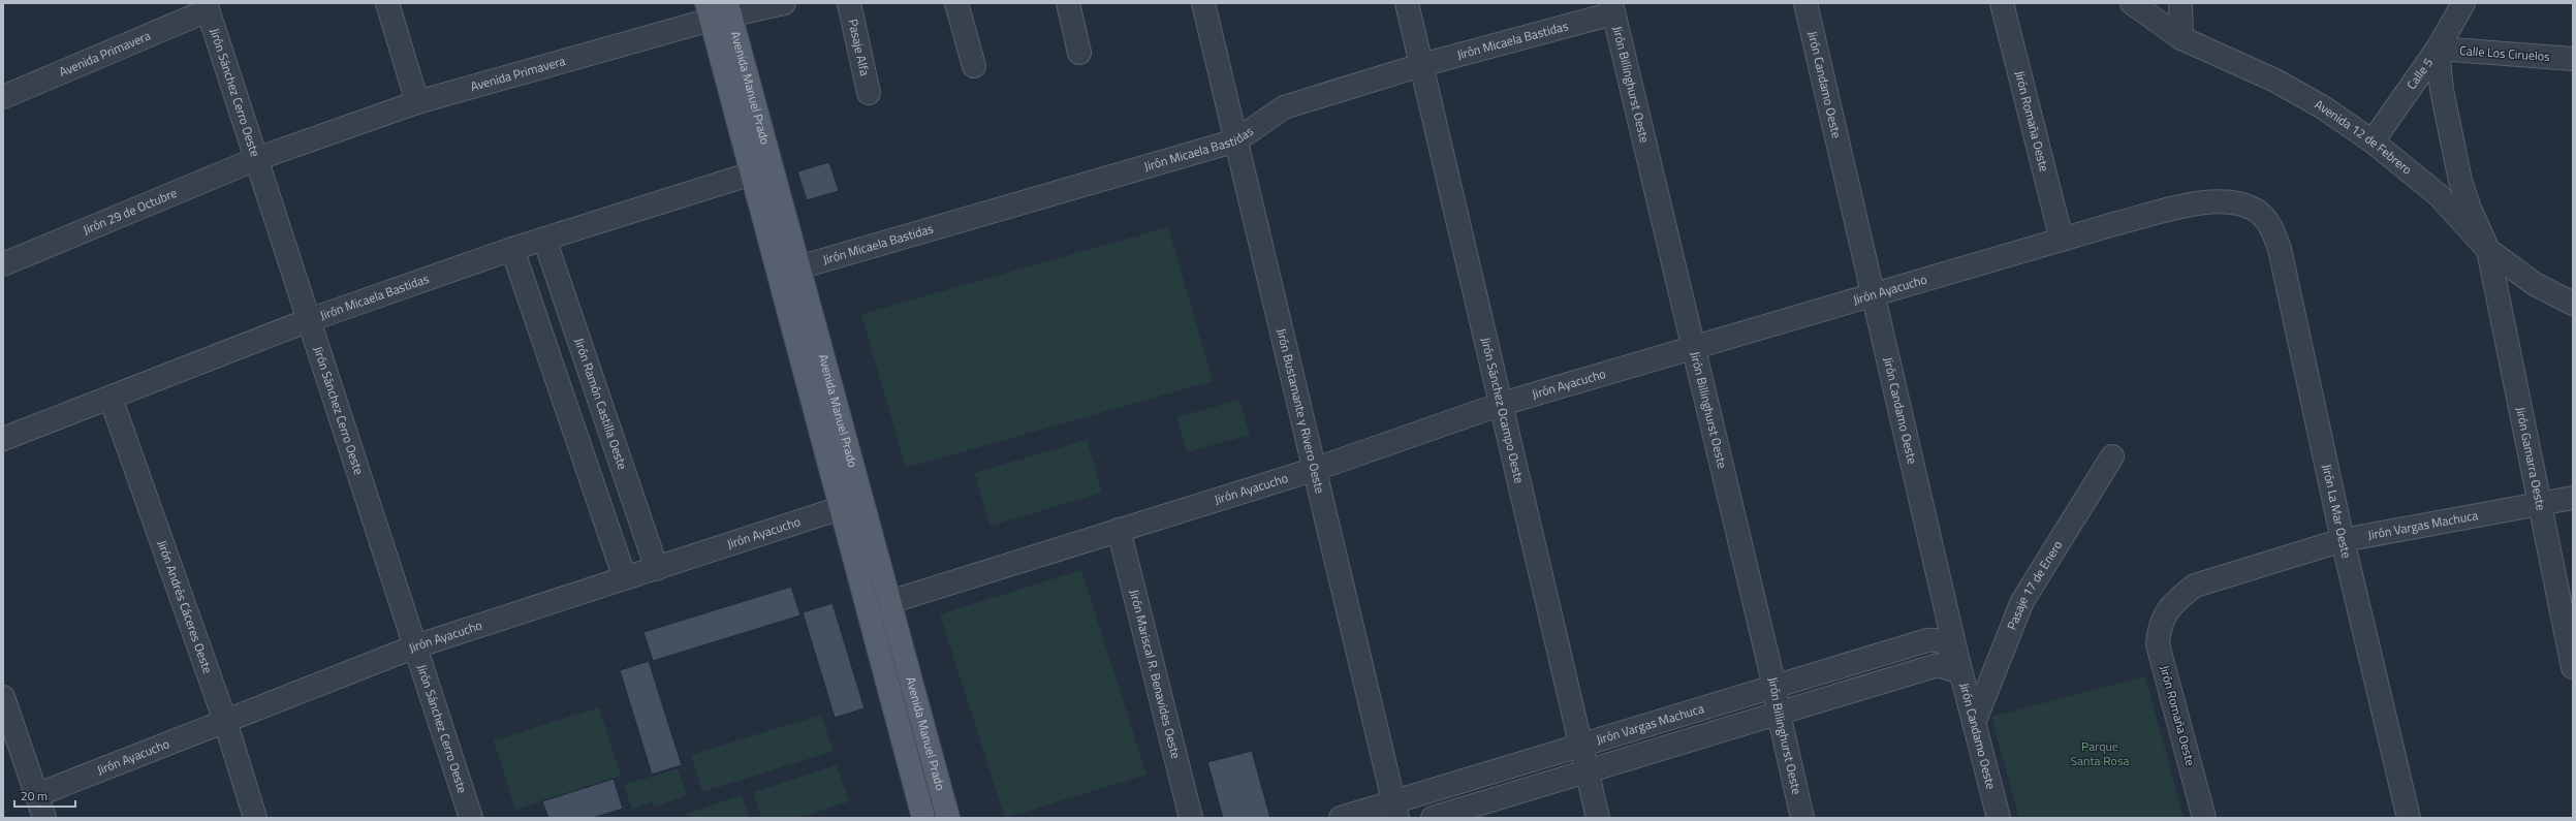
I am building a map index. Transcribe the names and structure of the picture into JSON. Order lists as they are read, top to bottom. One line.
{"streets":{"main road":["Avenida Manuel Prado"],"street":["Jirón Micaela Bastidas","Pasaje Alfa","Avenida Primavera","Calle Los Ciruelos","Calle 5","Jirón Billinghurst Oeste","Jirón Candamo Oeste","Jirón Sánchez Cerro Oeste","Jirón Romaña Oeste","Avenida 12 de Febrero","Jirón 29 de Octubre","Jirón Ayacucho","Jirón Ramón Castilla Oeste","Jirón Bustamante y Rivero Oeste","Jirón Sánchez Ocampo Oeste","Jirón Gamarra Oeste","Jirón La Mar Oeste","Jirón Vargas Machuca","Pasaje 17 de Enero","Jirón Andrés Cáceres Oeste","Jirón Mariscal R. Benavides Oeste"]},"crossings":[["Jirón Micaela Bastidas","Jirón Billinghurst Oeste"],["Jirón Micaela Bastidas","Avenida Manuel Prado"],["Jirón Micaela Bastidas","Jirón Sánchez Cerro Oeste"],["Jirón Micaela Bastidas","Jirón Ramón Castilla Oeste"],["Jirón Micaela Bastidas","Jirón Bustamante y Rivero Oeste"],["Jirón Micaela Bastidas","Jirón Sánchez Ocampo Oeste"],["Jirón Micaela Bastidas","Jirón Andrés Cáceres Oeste"],["Avenida Primavera","Avenida Manuel Prado"],["Avenida Primavera","Jirón Sánchez Cerro Oeste"],["Avenida Primavera","Jirón 29 de Octubre"],["Calle Los Ciruelos","Calle 5"],["Calle 5","Avenida 12 de Febrero"],["Jirón Billinghurst Oeste","Jirón Ayacucho"],["Jirón Billinghurst Oeste","Jirón Vargas Machuca"],["Jirón Candamo Oeste","Jirón Ayacucho"],["Jirón Candamo Oeste","Jirón Vargas Machuca"],["Jirón Candamo Oeste","Pasaje 17 de Enero"],["Avenida Manuel Prado","Jirón Ayacucho"],["Jirón Sánchez Cerro Oeste","Jirón 29 de Octubre"],["Jirón Sánchez Cerro Oeste","Jirón Ayacucho"],["Jirón Romaña Oeste","Jirón Ayacucho"],["Jirón Romaña Oeste","Jirón Vargas Machuca"],["Avenida 12 de Febrero","Jirón Gamarra Oeste"],["Jirón Ayacucho","Jirón Ramón Castilla Oeste"],["Jirón Ayacucho","Jirón Bustamante y Rivero Oeste"],["Jirón Ayacucho","Jirón Sánchez Ocampo Oeste"],["Jirón Ayacucho","Jirón La Mar Oeste"],["Jirón Ayacucho","Jirón Andrés Cáceres Oeste"],["Jirón Ayacucho","Jirón Mariscal R. Benavides Oeste"],["Jirón Bustamante y Rivero Oeste","Jirón Vargas Machuca"],["Jirón Sánchez Ocampo Oeste","Jirón Vargas Machuca"],["Jirón Gamarra Oeste","Jirón Vargas Machuca"],["Jirón La Mar Oeste","Jirón Vargas Machuca"]],"parks":["Parque Santa Rosa"],"scale_bar":"20 m"}
